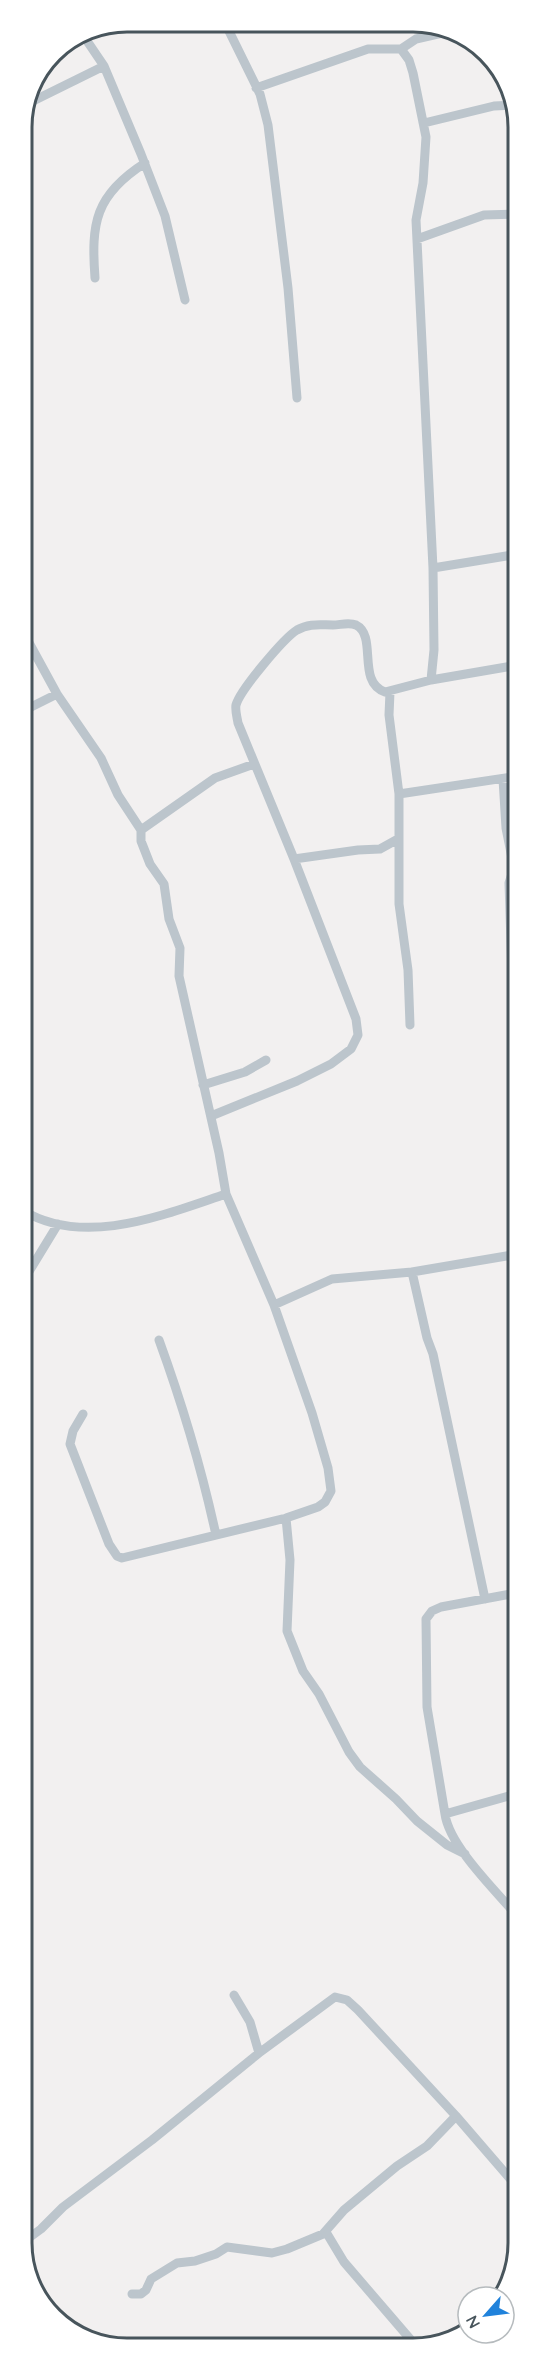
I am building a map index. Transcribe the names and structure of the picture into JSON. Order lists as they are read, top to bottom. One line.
{"north":"bottom left"}
